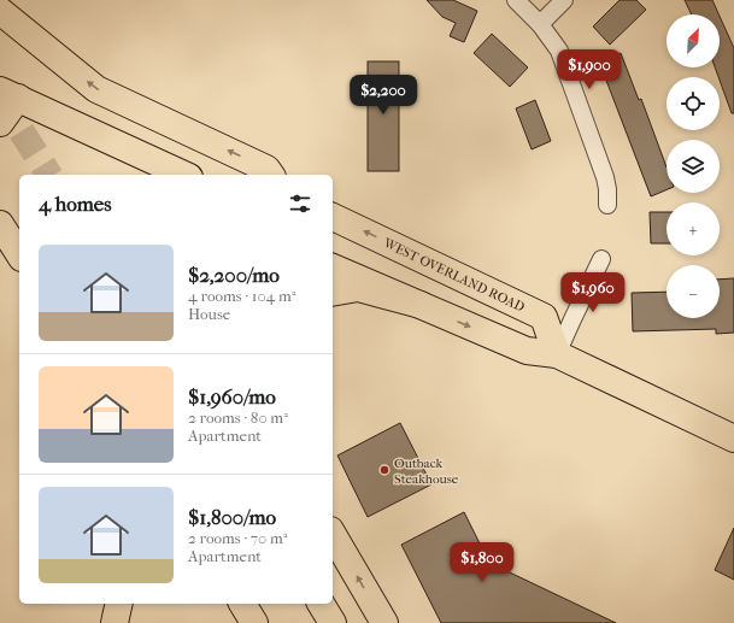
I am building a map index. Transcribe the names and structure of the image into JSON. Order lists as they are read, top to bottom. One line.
{"streets":{"main road":["WEST OVERLAND ROAD"]},"places":["Outback Steakhouse"],"north":"top right","page":{"map_buttons":["+","−"],"price":["$1,900","$2,200","$1,960","$1,800"],"heading":"4 homes","list":[{"name":"$2,200/mo","note":"4 rooms · 104 m² · House"},{"name":"$1,960/mo","note":"2 rooms · 80 m² · Apartment"},{"name":"$1,800/mo","note":"2 rooms · 70 m² · Apartment"}]}}
